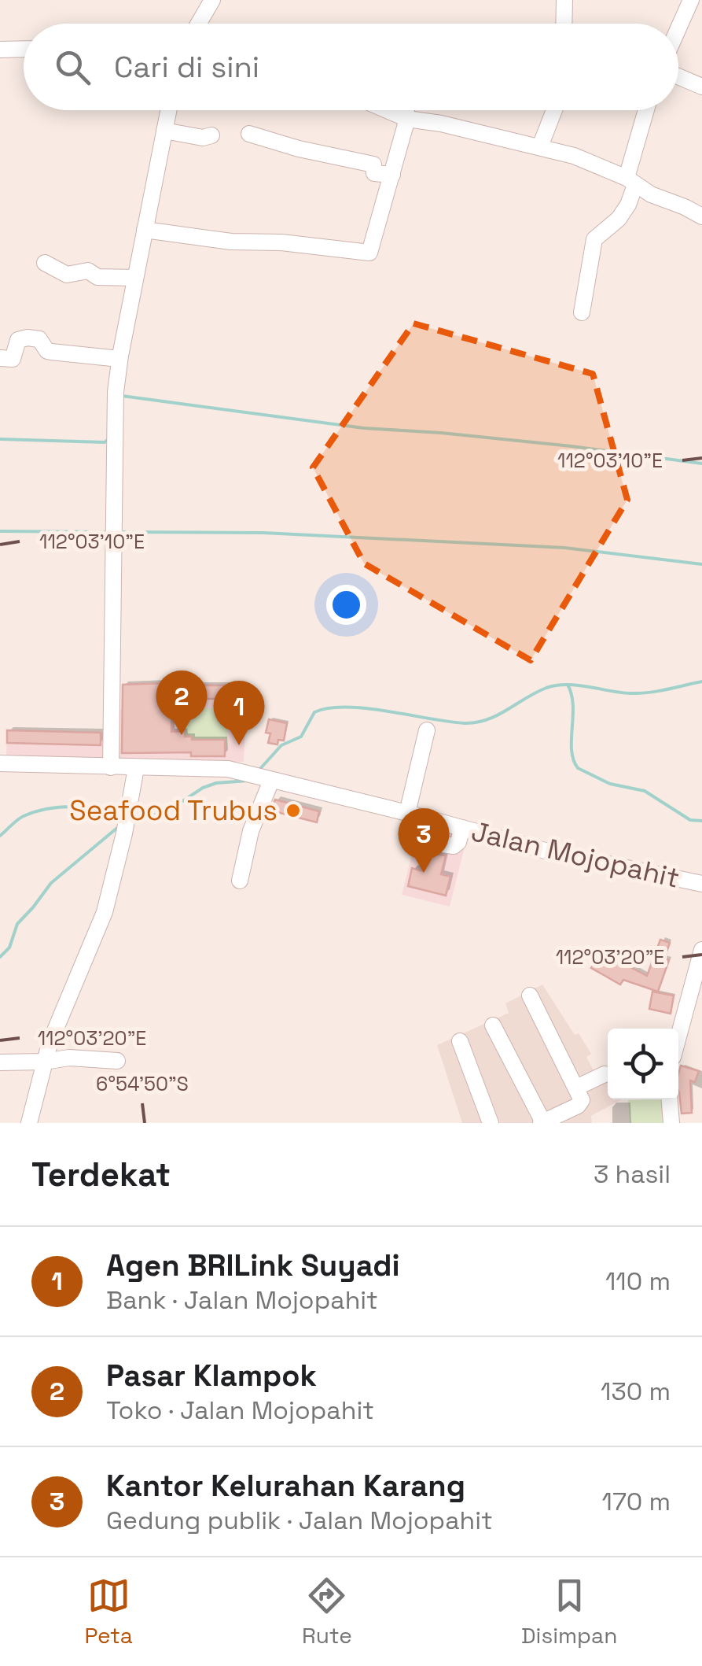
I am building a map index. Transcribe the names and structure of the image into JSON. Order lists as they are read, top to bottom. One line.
{"streets":{"street":["Jalan Mojopahit"]},"places":["Seafood Trubus"],"page":{"search":"Cari di sini","pins":["2","1","3"],"heading":["Terdekat","3 hasil"],"list":[{"mark":"1","name":"Agen BRILink Suyadi","note":"Bank · Jalan Mojopahit","value":"110 m"},{"mark":"2","name":"Pasar Klampok","note":"Toko · Jalan Mojopahit","value":"130 m"},{"mark":"3","name":"Kantor Kelurahan Karang","note":"Gedung publik · Jalan Mojopahit","value":"170 m"}],"nav":["Peta","Rute","Disimpan"]},"coordinates":["112°03'10\"E","112°03'20\"E","6°54'50\"S"]}
